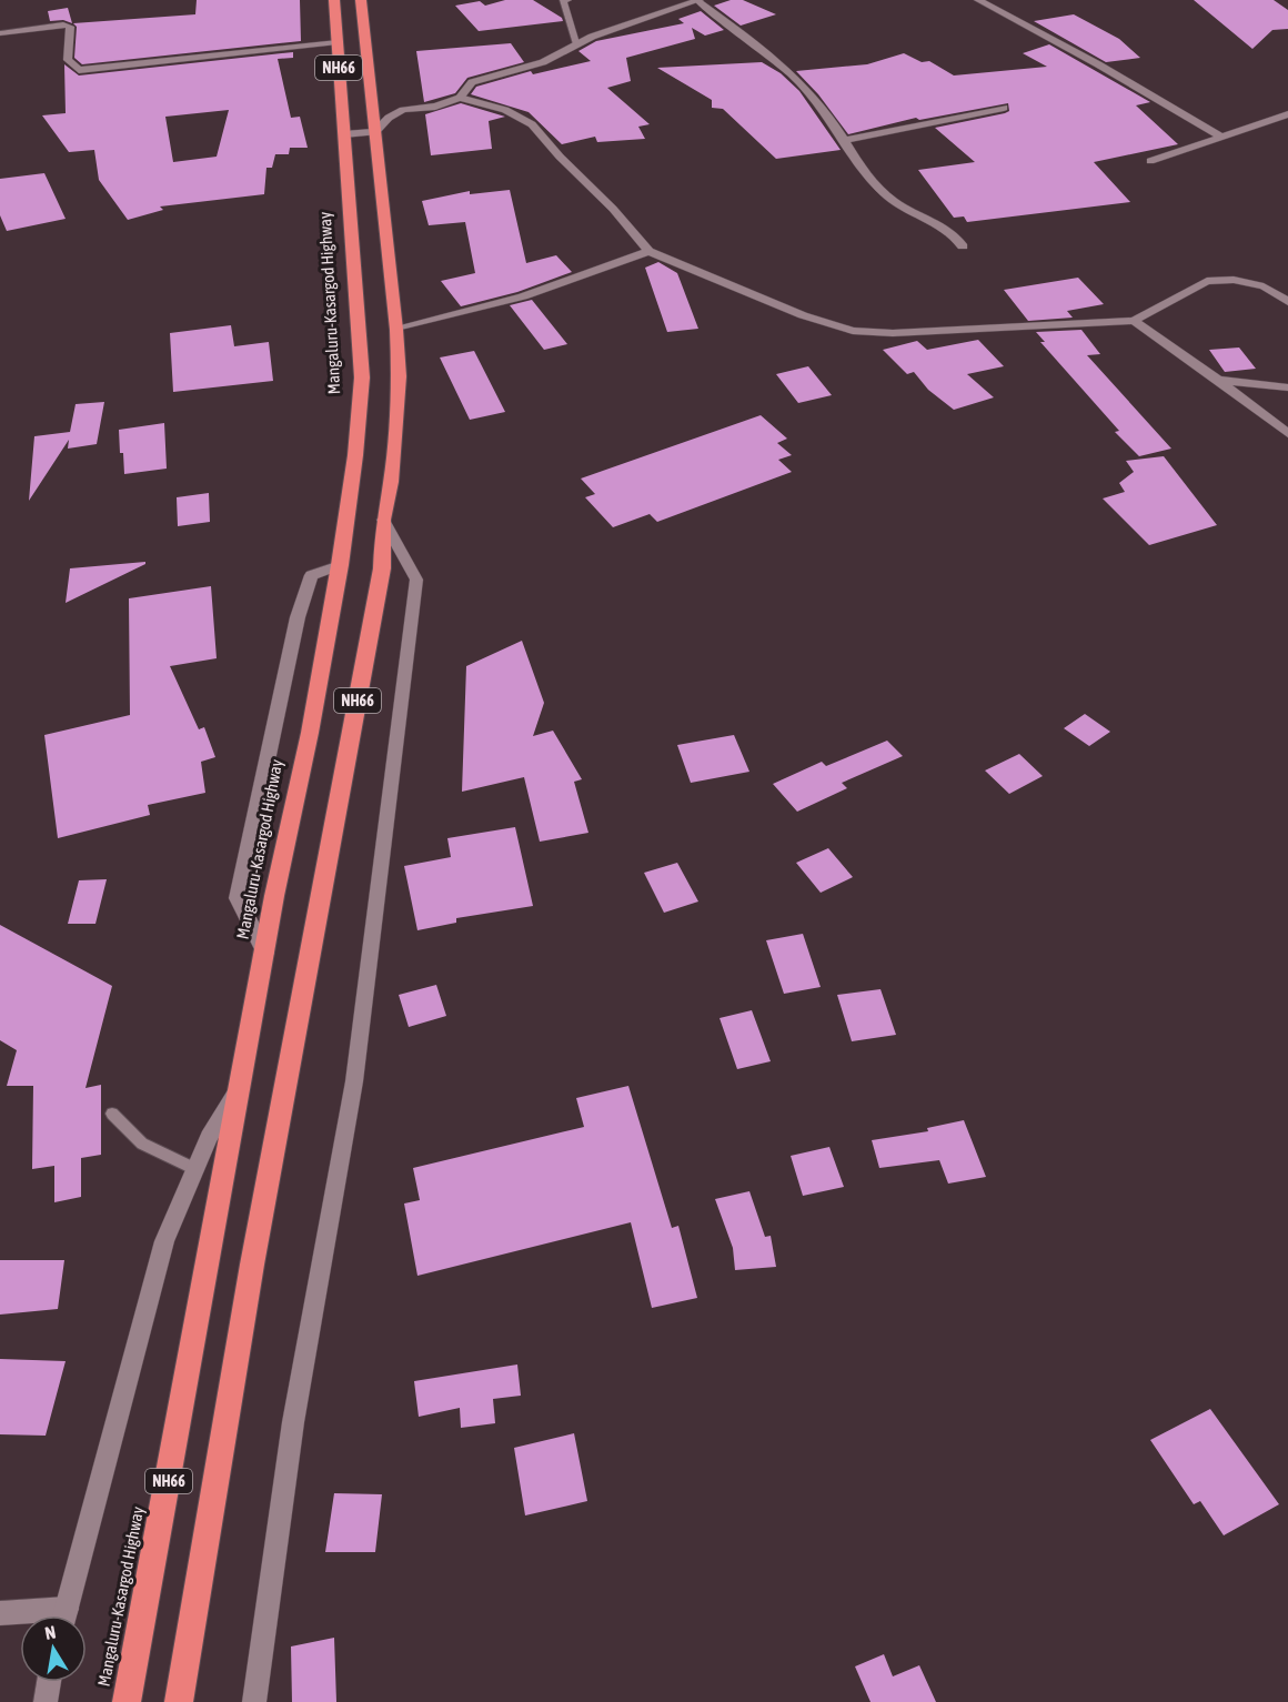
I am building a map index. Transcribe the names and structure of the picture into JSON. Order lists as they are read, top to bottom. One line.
{"streets":{"highway":["NH66","Mangaluru-Kasargod Highway"]},"north":"top"}
